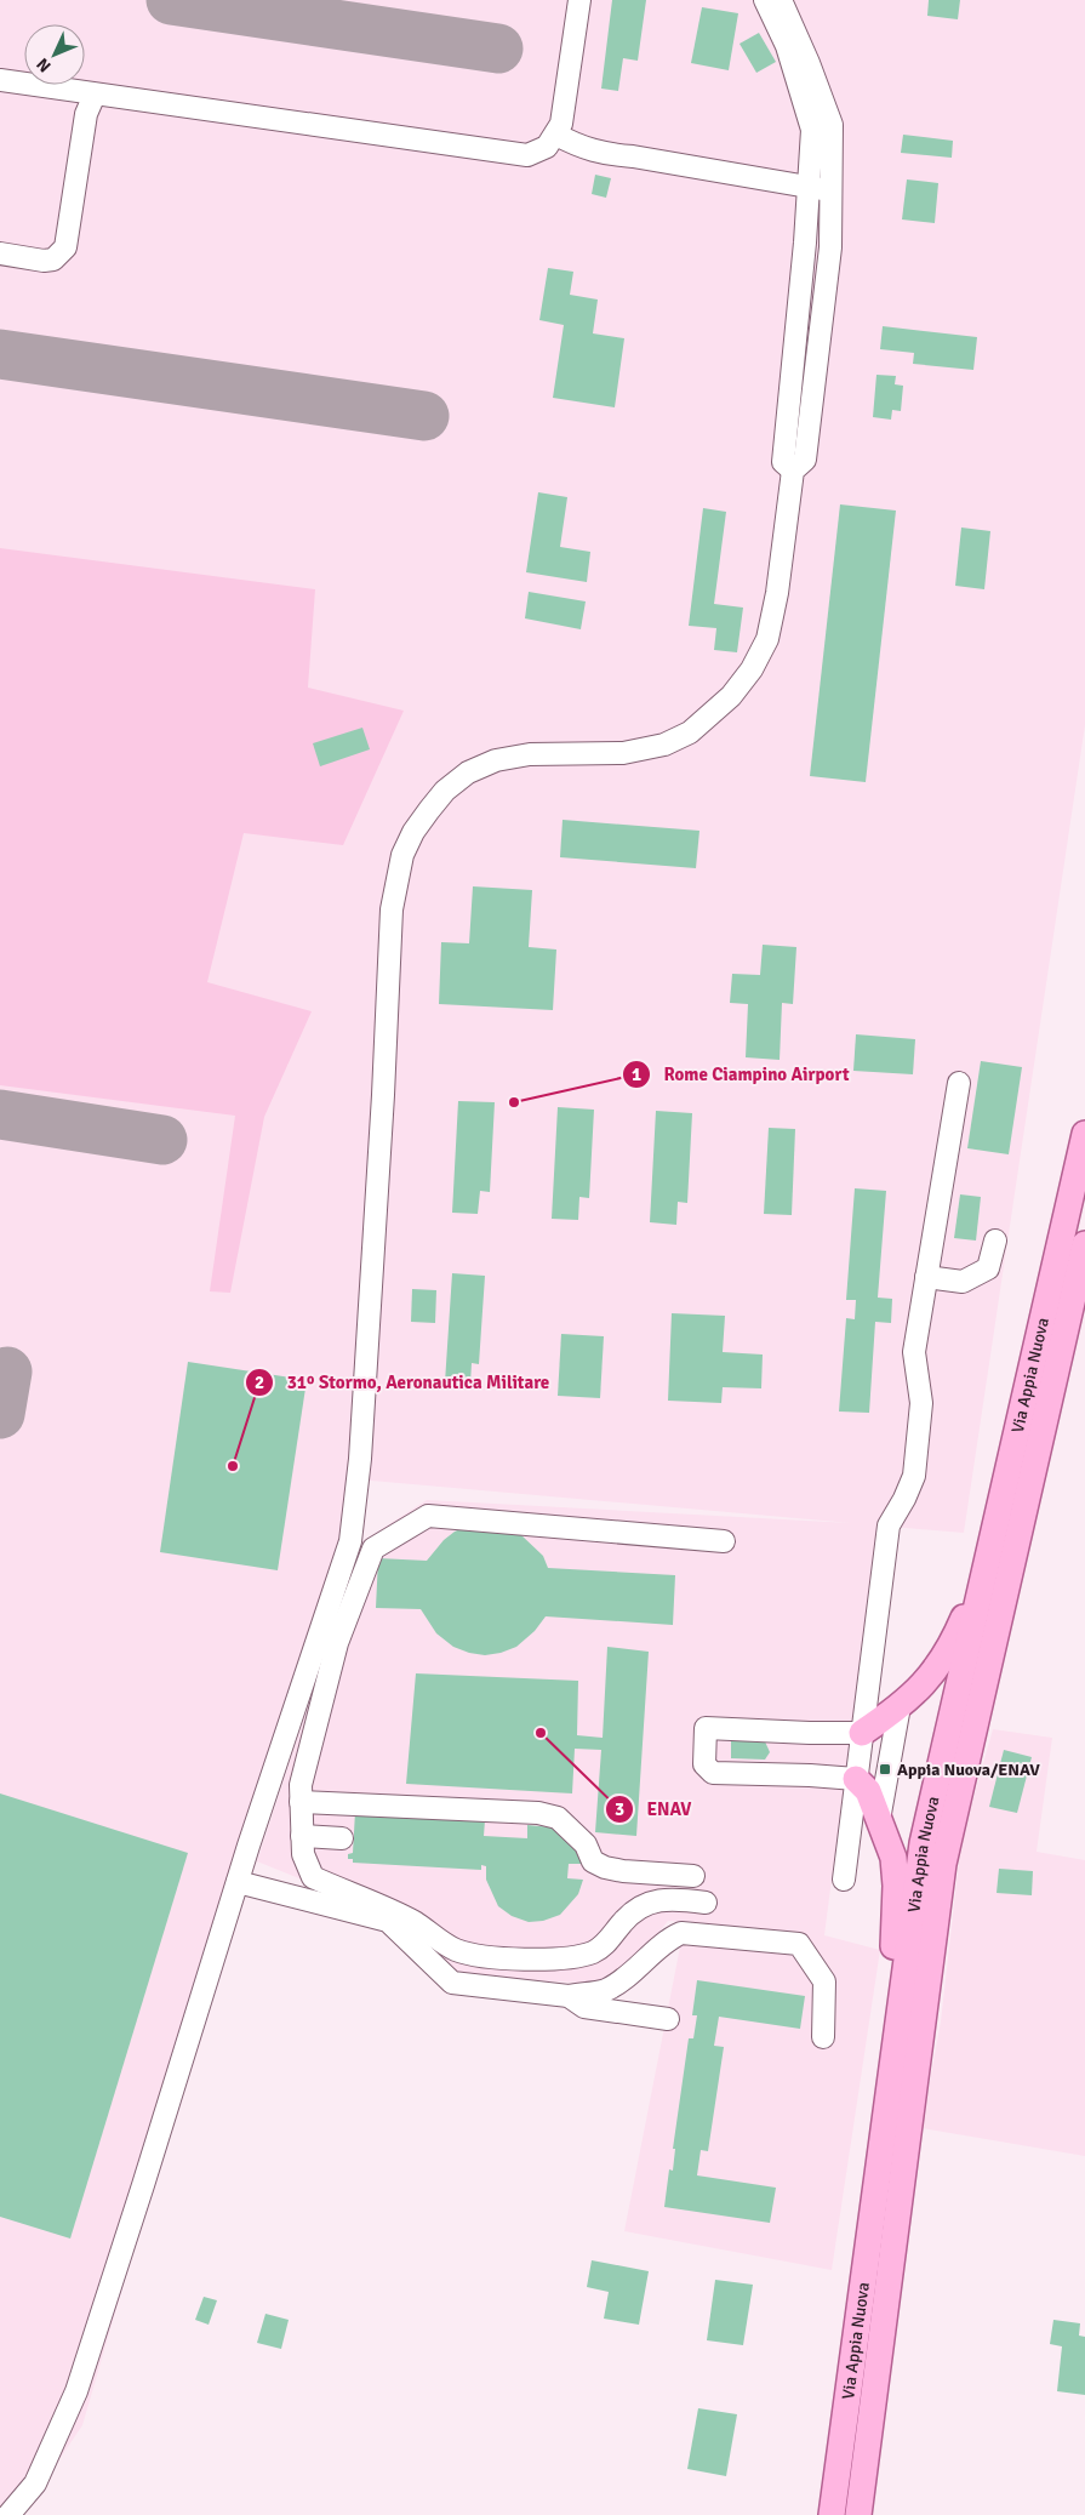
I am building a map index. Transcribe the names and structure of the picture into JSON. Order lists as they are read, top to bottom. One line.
{"streets":{"main road":["Via Appia Nuova"]},"places":{"other":["Rome Ciampino Airport","31º Stormo, Aeronautica Militare","ENAV"],"transit":["Appia Nuova/ENAV"]},"north":"bottom left"}
